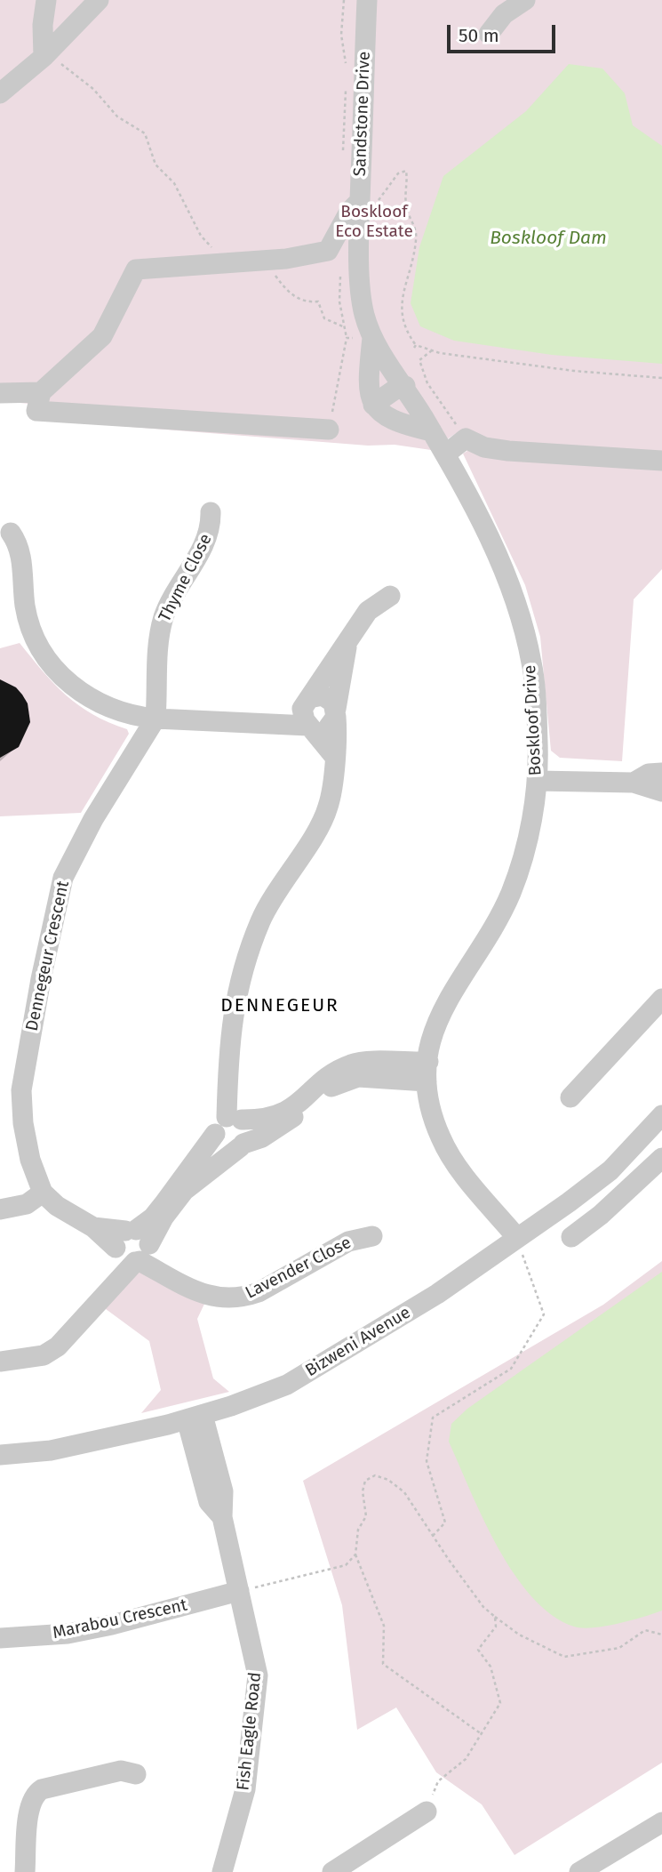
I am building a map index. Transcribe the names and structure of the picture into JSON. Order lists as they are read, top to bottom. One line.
{"streets":{"street":["Sandstone Drive","Thyme Close","Boskloof Drive","Dennegeur Crescent","Lavender Close","Bizweni Avenue","Marabou Crescent","Fish Eagle Road"]},"crossings":[["Sandstone Drive","Boskloof Drive"],["Thyme Close","Dennegeur Crescent"],["Boskloof Drive","Bizweni Avenue"],["Bizweni Avenue","Fish Eagle Road"],["Marabou Crescent","Fish Eagle Road"]],"districts":["DENNEGEUR"],"water":["Boskloof Dam"],"parks":["Boskloof Eco Estate"],"scale_bar":"50 m"}
